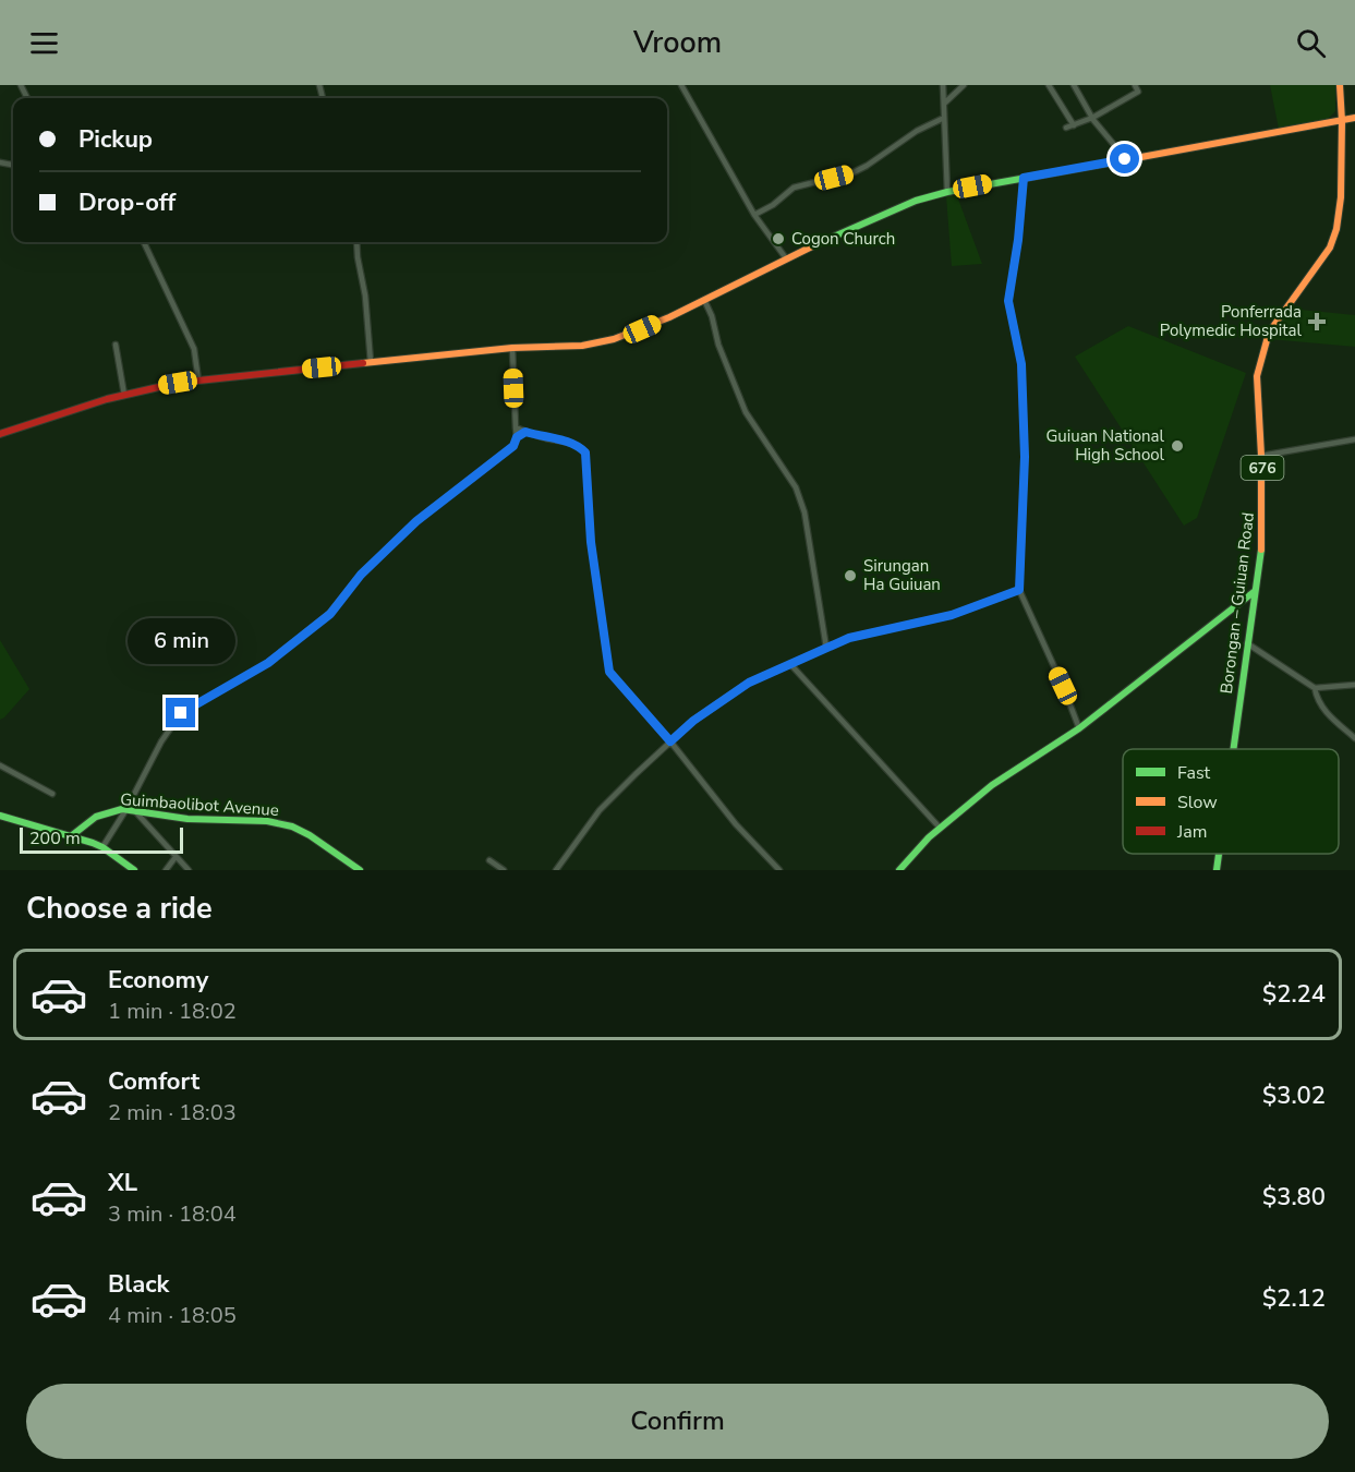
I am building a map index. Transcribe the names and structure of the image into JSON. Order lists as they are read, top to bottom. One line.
{"streets":{"street":["676","Borongan – Guiuan Road","Guimbaolibot Avenue"]},"places":{"other":["Cogon Church","Guiuan National High School","Sirungan Ha Guiuan"],"health":["Ponferrada Polymedic Hospital"]},"legend":["Fast","Slow","Jam"],"scale_bar":"200 m","page":{"header":"Vroom","banner":["Pickup","Drop-off"],"bubble":"6 min","scale":"200 m","heading":"Choose a ride","list":[{"name":"Economy","note":"1 min · 18:02","value":"$2.24"},{"name":"Comfort","note":"2 min · 18:03","value":"$3.02"},{"name":"XL","note":"3 min · 18:04","value":"$3.80"},{"name":"Black","note":"4 min · 18:05","value":"$2.12"}],"buttons":"Confirm"}}
